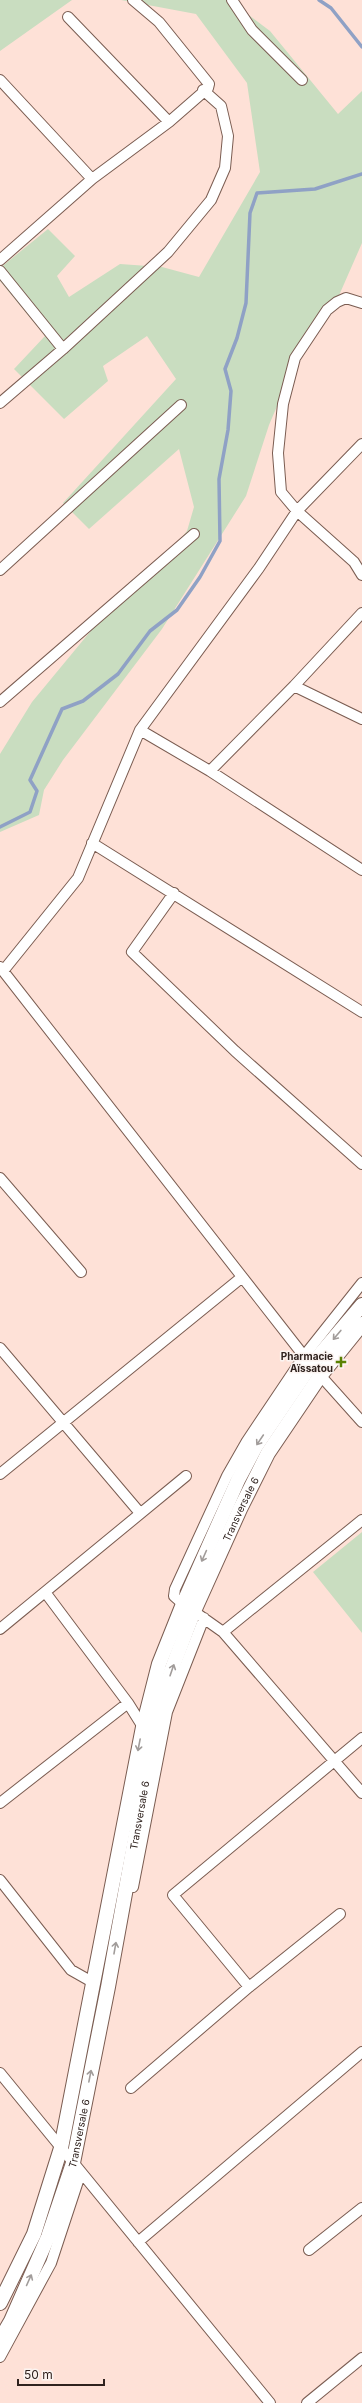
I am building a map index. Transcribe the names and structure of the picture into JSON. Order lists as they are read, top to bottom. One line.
{"streets":{"main road":["Transversale 6"]},"places":{"health":["Pharmacie Aïssatou"]},"scale_bar":"50 m"}
